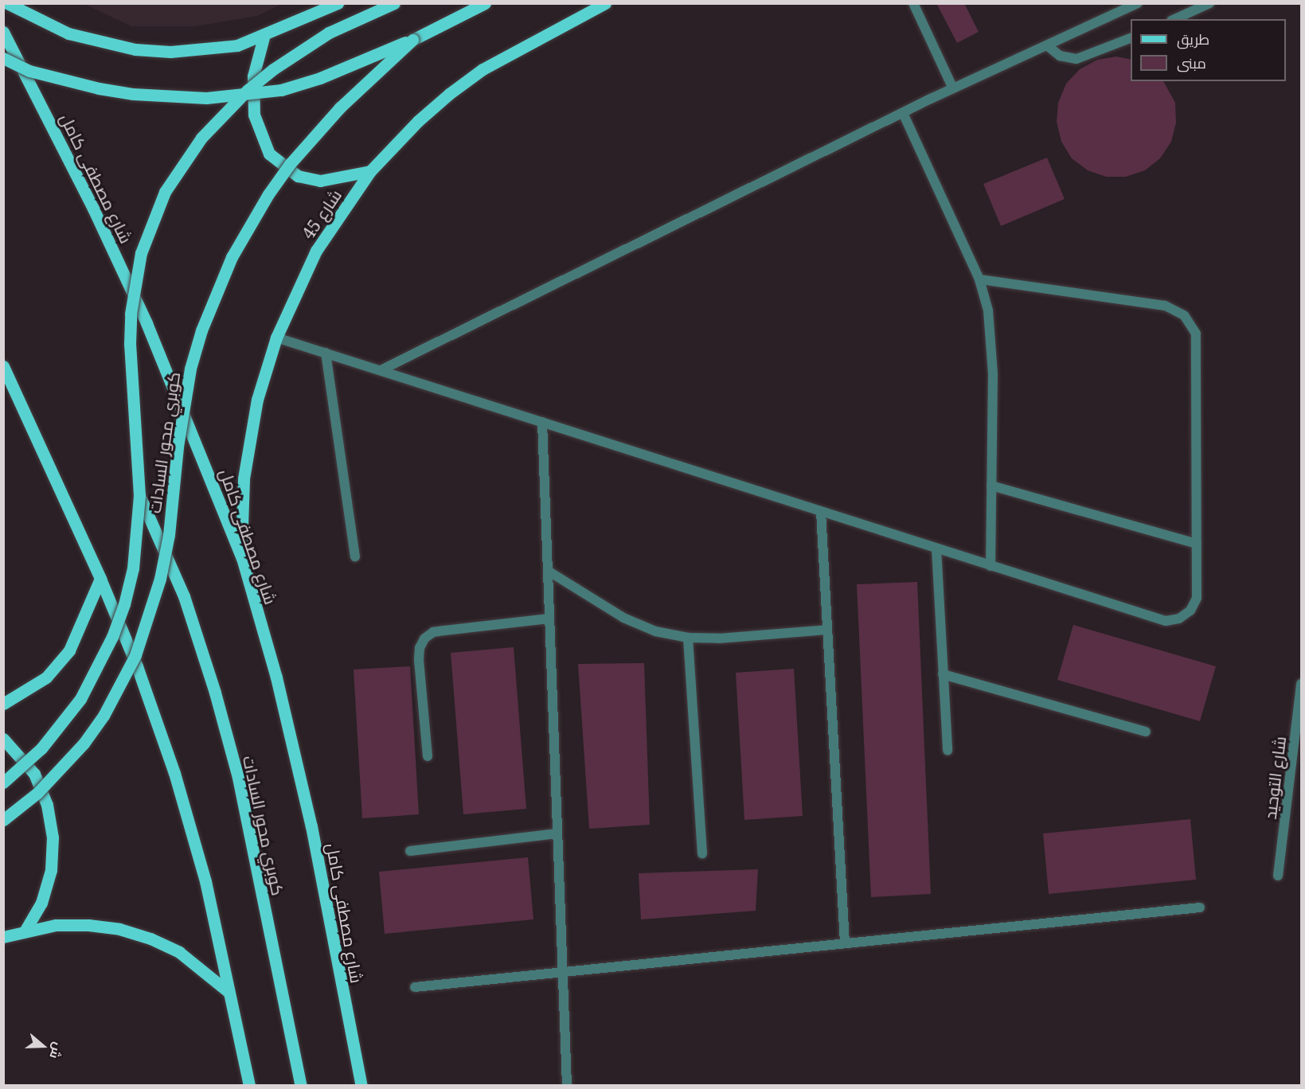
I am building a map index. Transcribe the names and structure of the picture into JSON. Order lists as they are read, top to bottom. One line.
{"streets":{"main road":["شارع مصطفى كامل","شارع 45","كوبري محور السادات"],"street":["شارع التوحيد"]},"crossings":[["شارع مصطفى كامل","شارع 45"]],"legend":["طريق","مبنى"],"north":"right"}
